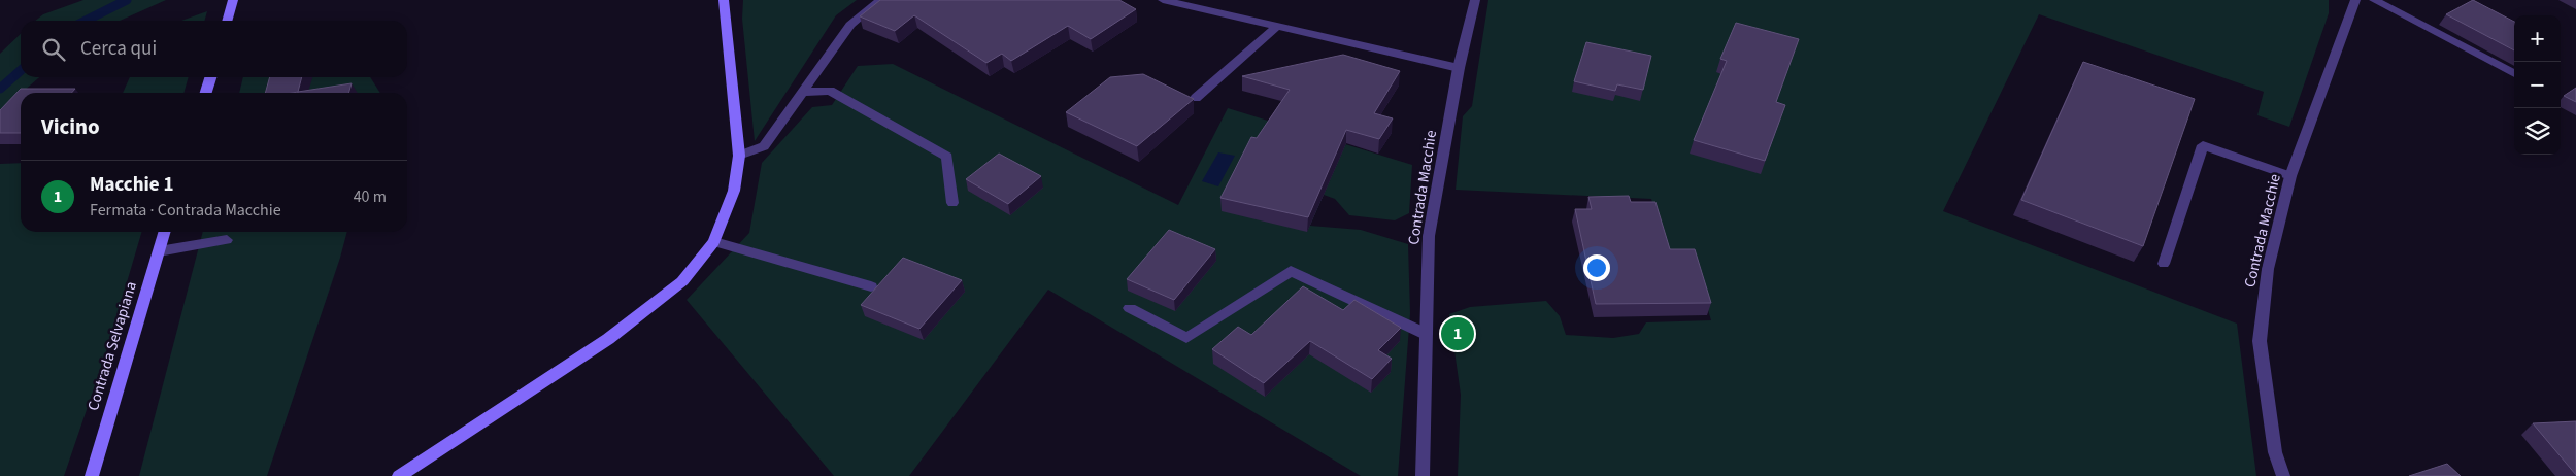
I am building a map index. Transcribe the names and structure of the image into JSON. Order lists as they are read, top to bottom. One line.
{"streets":{"main road":["Contrada Selvapiana"],"street":["Contrada Macchie"]},"page":{"map_buttons":["+","−"],"search":"Cerca qui","heading":"Vicino","list":[{"mark":"1","name":"Macchie 1","note":"Fermata · Contrada Macchie","value":"40 m"}],"pins":"1"}}
